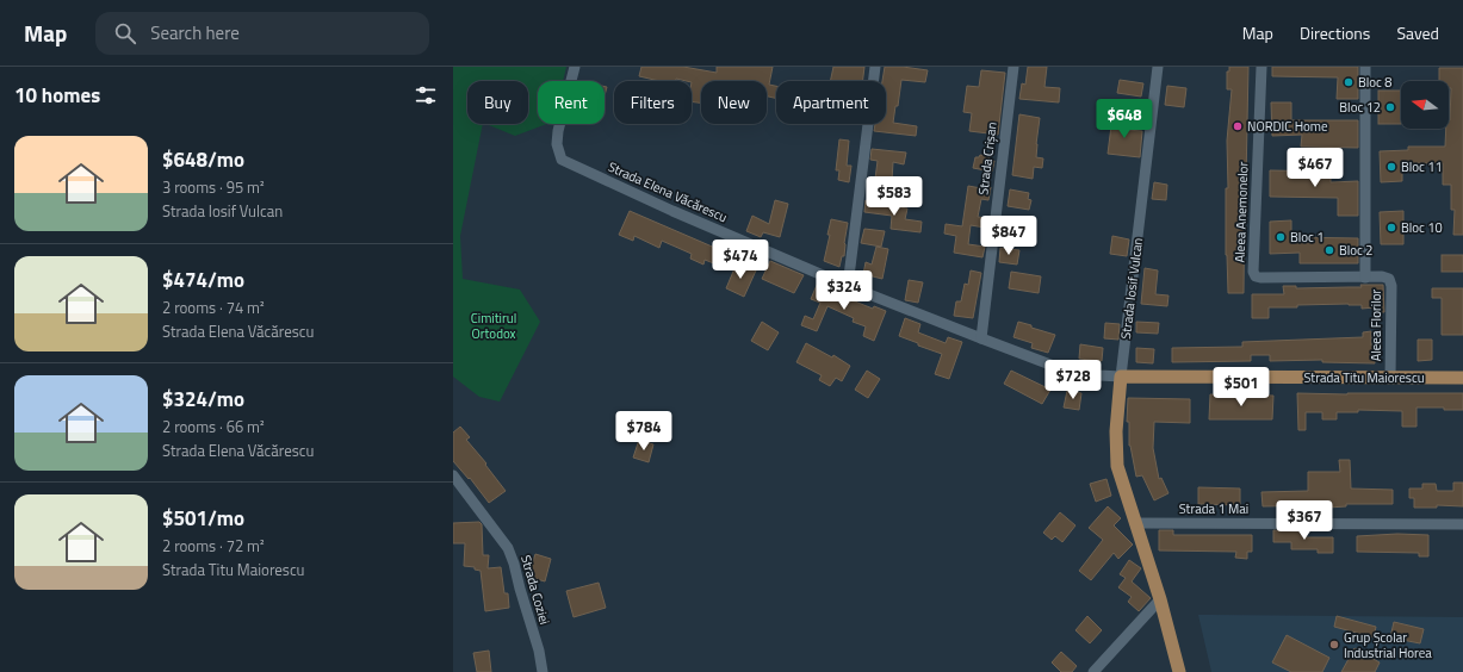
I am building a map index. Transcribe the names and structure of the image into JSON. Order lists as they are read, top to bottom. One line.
{"streets":{"main road":["Strada Iosif Vulcan","Strada Titu Maiorescu"],"street":["Strada Crișan","Strada Elena Văcărescu","Aleea Anemonelor","Aleea Florilor","Strada 1 Mai","Strada Coziei"]},"crossings":[["Strada Crișan","Strada Elena Văcărescu"],["Strada Elena Văcărescu","Strada Iosif Vulcan"],["Strada Elena Văcărescu","Strada Titu Maiorescu"],["Aleea Anemonelor","Aleea Florilor"],["Strada Iosif Vulcan","Strada Titu Maiorescu"],["Strada Iosif Vulcan","Strada 1 Mai"],["Aleea Florilor","Strada Titu Maiorescu"]],"parks":["Cimitirul Ortodox"],"places":["Bloc 8","Bloc 12","NORDIC Home","Bloc 11","Bloc 10","Bloc 1","Bloc 2","Grup Școlar Industrial Horea"],"north":"left","page":{"header":"Map","search":"Search here","nav":["Map","Directions","Saved"],"heading":"10 homes","chip":["Buy","Rent","Filters","New","Apartment"],"price":["$648","$467","$583","$847","$474","$324","$728","$501","$784","$367"],"list":[{"name":"$648/mo","note":"3 rooms · 95 m² · Strada Iosif Vulcan"},{"name":"$474/mo","note":"2 rooms · 74 m² · Strada Elena Văcărescu"},{"name":"$324/mo","note":"2 rooms · 66 m² · Strada Elena Văcărescu"},{"name":"$501/mo","note":"2 rooms · 72 m² · Strada Titu Maiorescu"}]}}
